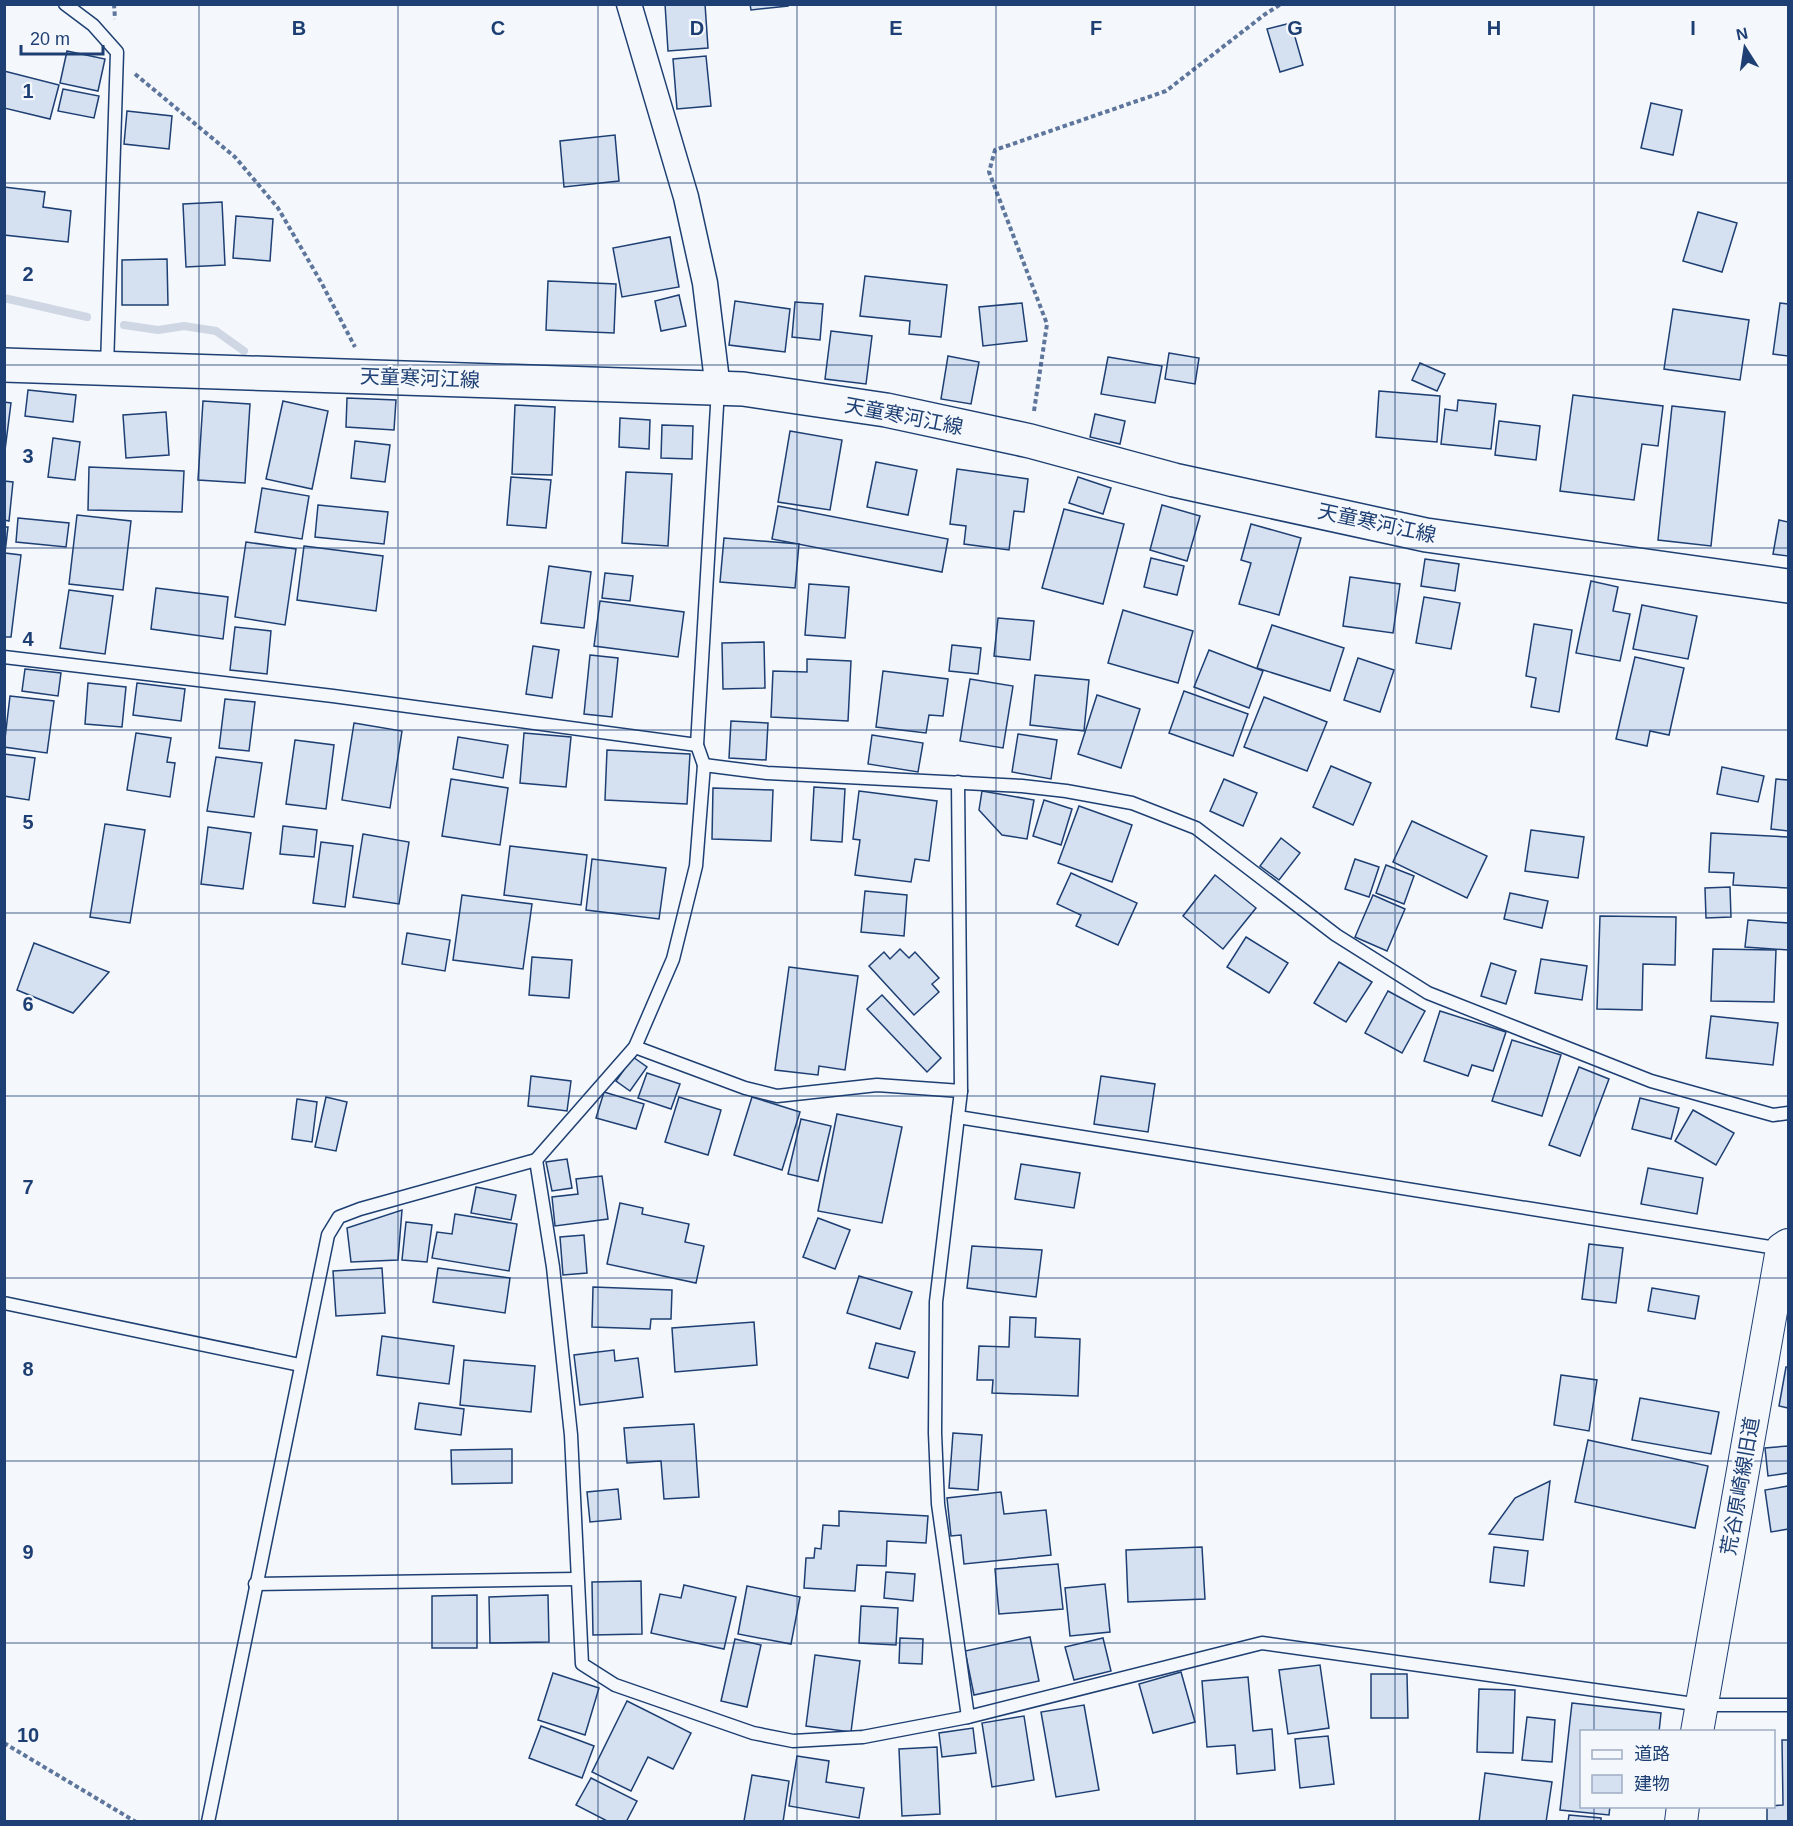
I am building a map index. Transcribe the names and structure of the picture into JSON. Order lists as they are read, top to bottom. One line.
{"streets":{"main road":["天童寒河江線"],"street":["荒谷原崎線旧道"]},"legend":["道路","建物"],"scale_bar":"20 m","north":"top","grid":{"columns":["B","C","D","E","F","G","H","I"],"rows":["1","2","3","4","5","6","7","8","9","10"]}}
